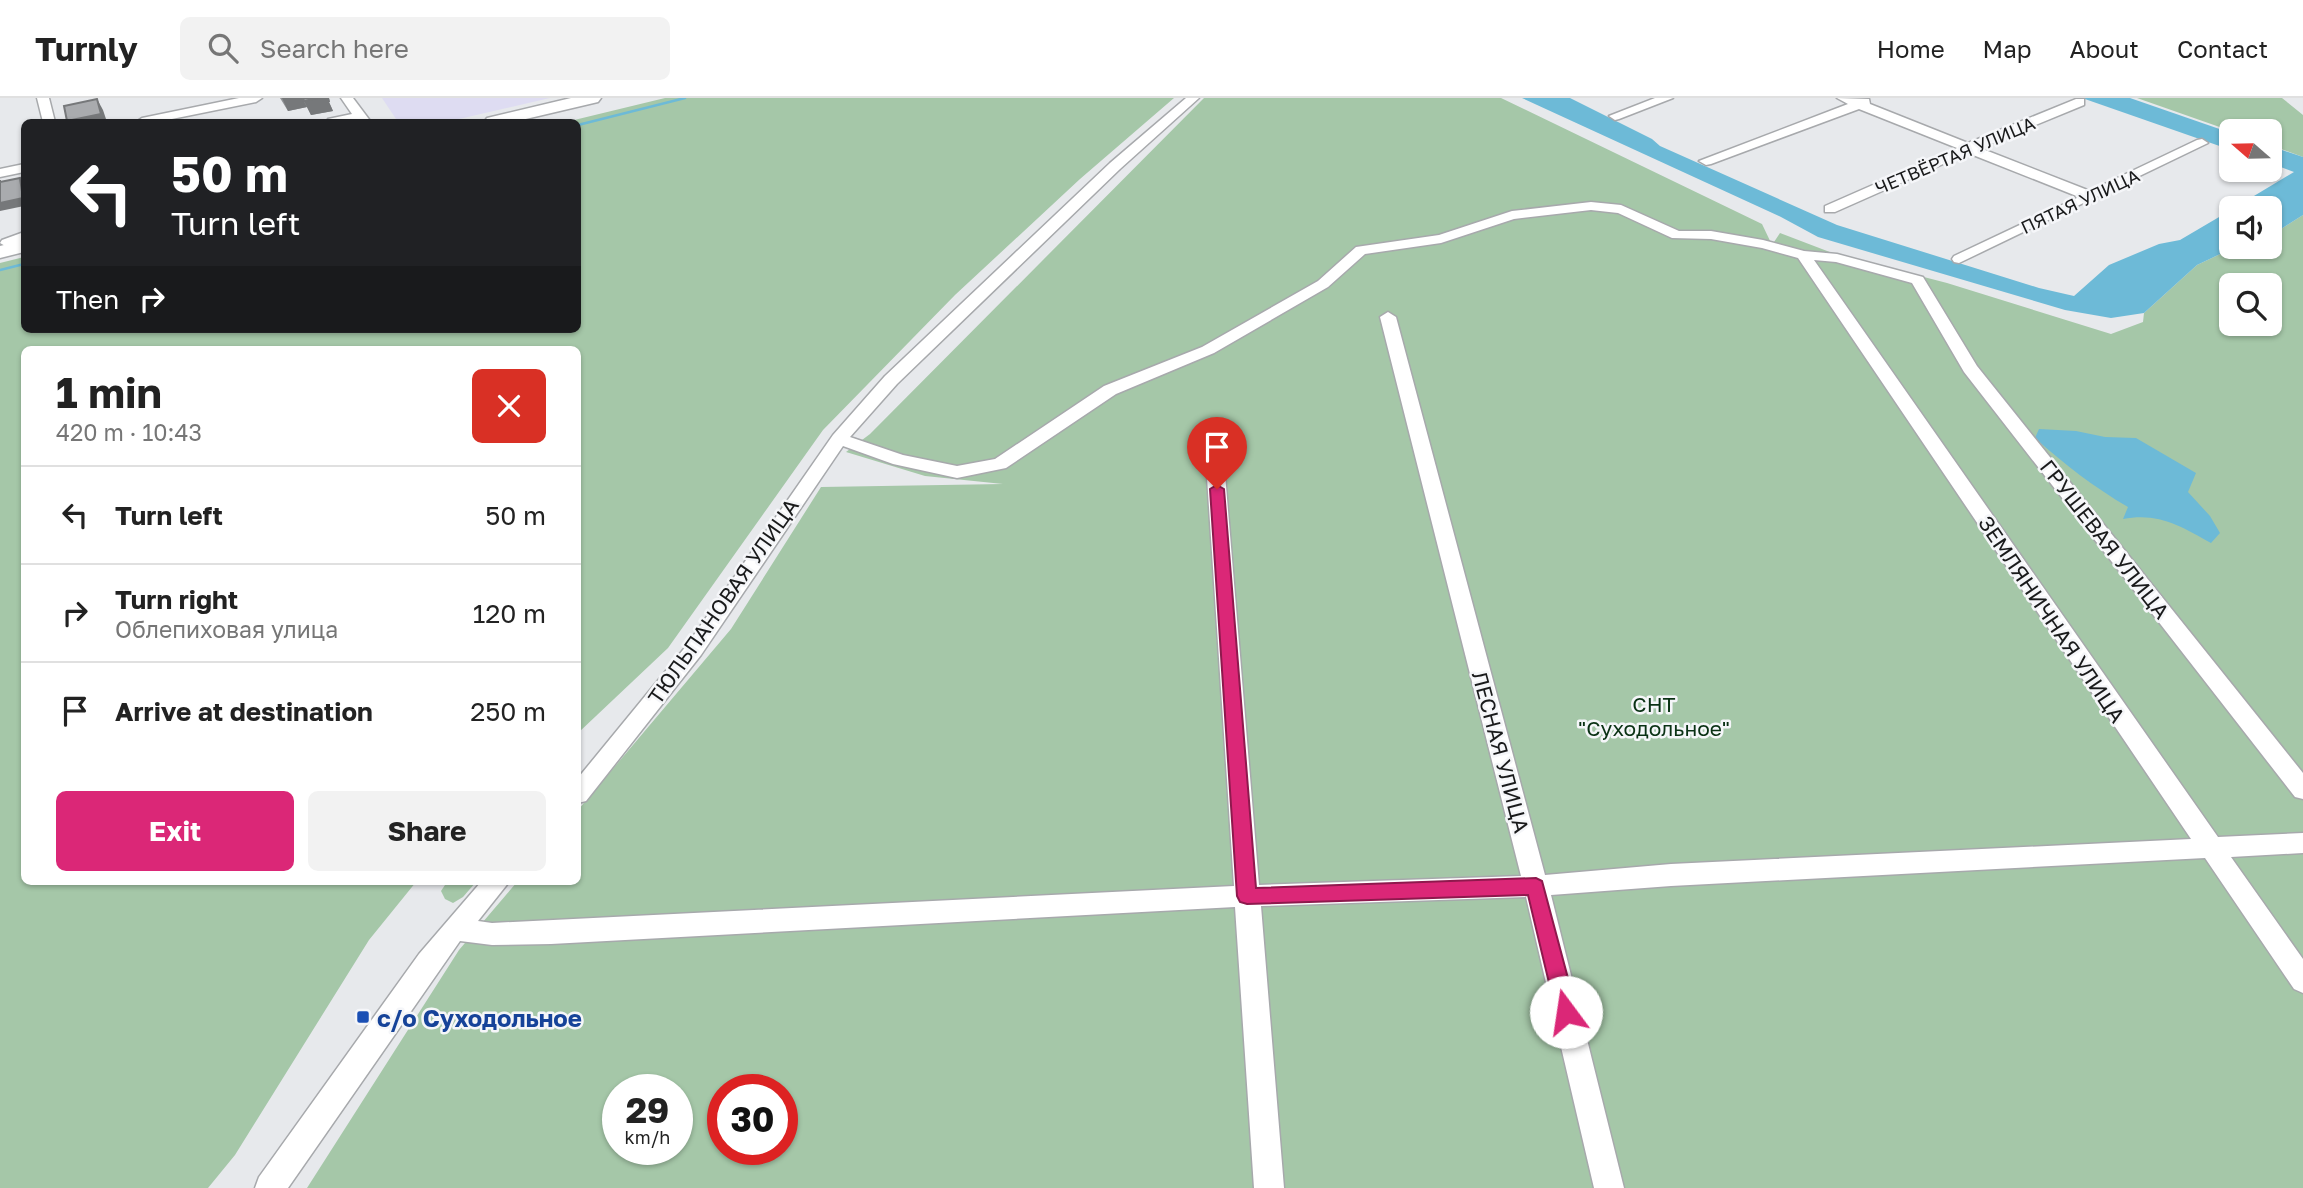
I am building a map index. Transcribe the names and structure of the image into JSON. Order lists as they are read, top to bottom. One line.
{"streets":{"street":["ЧЕТВЁРТАЯ УЛИЦА","ПЯТАЯ УЛИЦА","ГРУШЕВАЯ УЛИЦА","ТЮЛЬПАНОВАЯ УЛИЦА","ЗЕМЛЯНИЧНАЯ УЛИЦА","ЛЕСНАЯ УЛИЦА"]},"crossings":[["ГРУШЕВАЯ УЛИЦА","ЗЕМЛЯНИЧНАЯ УЛИЦА"]],"parks":["СНТ \"Суходольное\""],"places":{"transit":["с/о Суходольное"]},"north":"left","page":{"header":"Turnly","search":"Search here","nav":["Home","Map","About","Contact"],"turn":["50 m","Turn left"],"then":"Then","heading":["1 min","420 m · 10:43"],"list":[{"name":"Turn left","value":"50 m"},{"name":"Turn right","note":"Облепиховая улица","value":"120 m"},{"name":"Arrive at destination","value":"250 m"}],"buttons":["Exit","Share"],"speed":"29 km/h","limit":"30"}}
